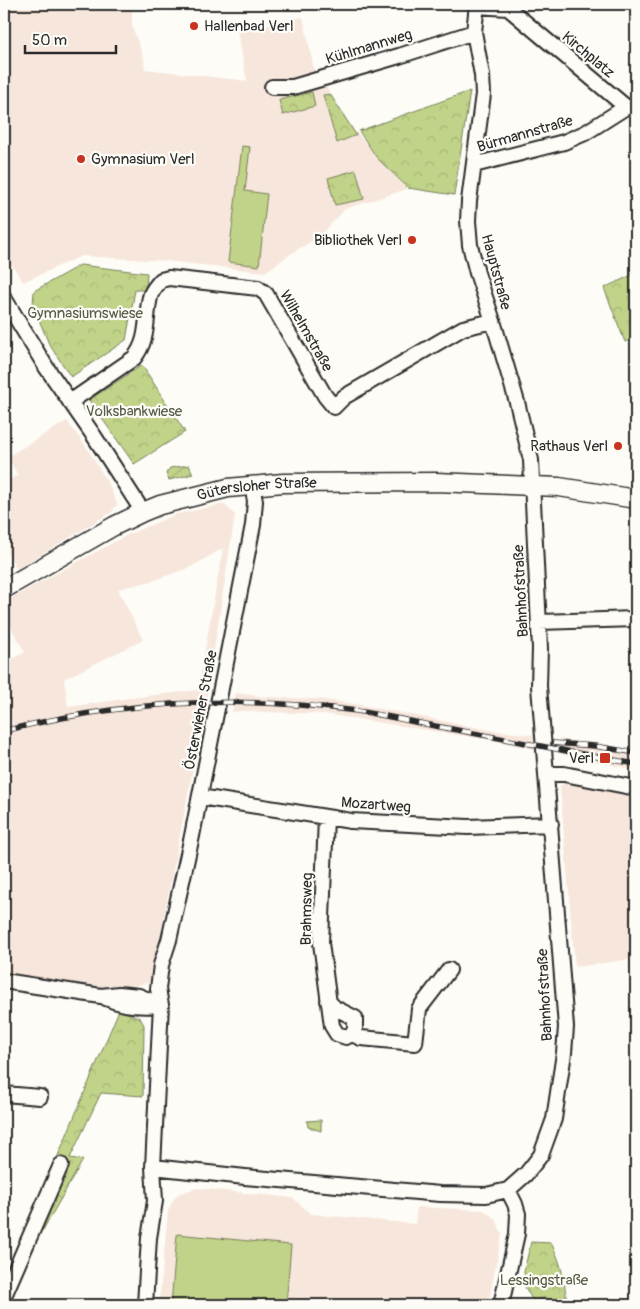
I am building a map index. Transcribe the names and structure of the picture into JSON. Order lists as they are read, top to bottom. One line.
{"streets":{"main road":["Gütersloher Straße"],"street":["Kühlmannweg","Kirchplatz","Bürmannstraße","Hauptstraße","Wilhelmstraße","Bahnhofstraße","Österwieher Straße","Mozartweg","Brahmsweg"]},"crossings":[["Kühlmannweg","Hauptstraße"],["Kirchplatz","Bürmannstraße"],["Kirchplatz","Hauptstraße"],["Bürmannstraße","Hauptstraße"],["Hauptstraße","Wilhelmstraße"],["Hauptstraße","Gütersloher Straße"],["Hauptstraße","Bahnhofstraße"],["Gütersloher Straße","Bahnhofstraße"],["Gütersloher Straße","Österwieher Straße"],["Bahnhofstraße","Österwieher Straße"],["Bahnhofstraße","Mozartweg"],["Österwieher Straße","Mozartweg"],["Mozartweg","Brahmsweg"]],"parks":["Gymnasiumswiese","Volksbankwiese","Lessingstraße"],"places":{"other":["Hallenbad Verl","Gymnasium Verl","Bibliothek Verl","Rathaus Verl"],"transit":["Verl"]},"scale_bar":"50 m"}
